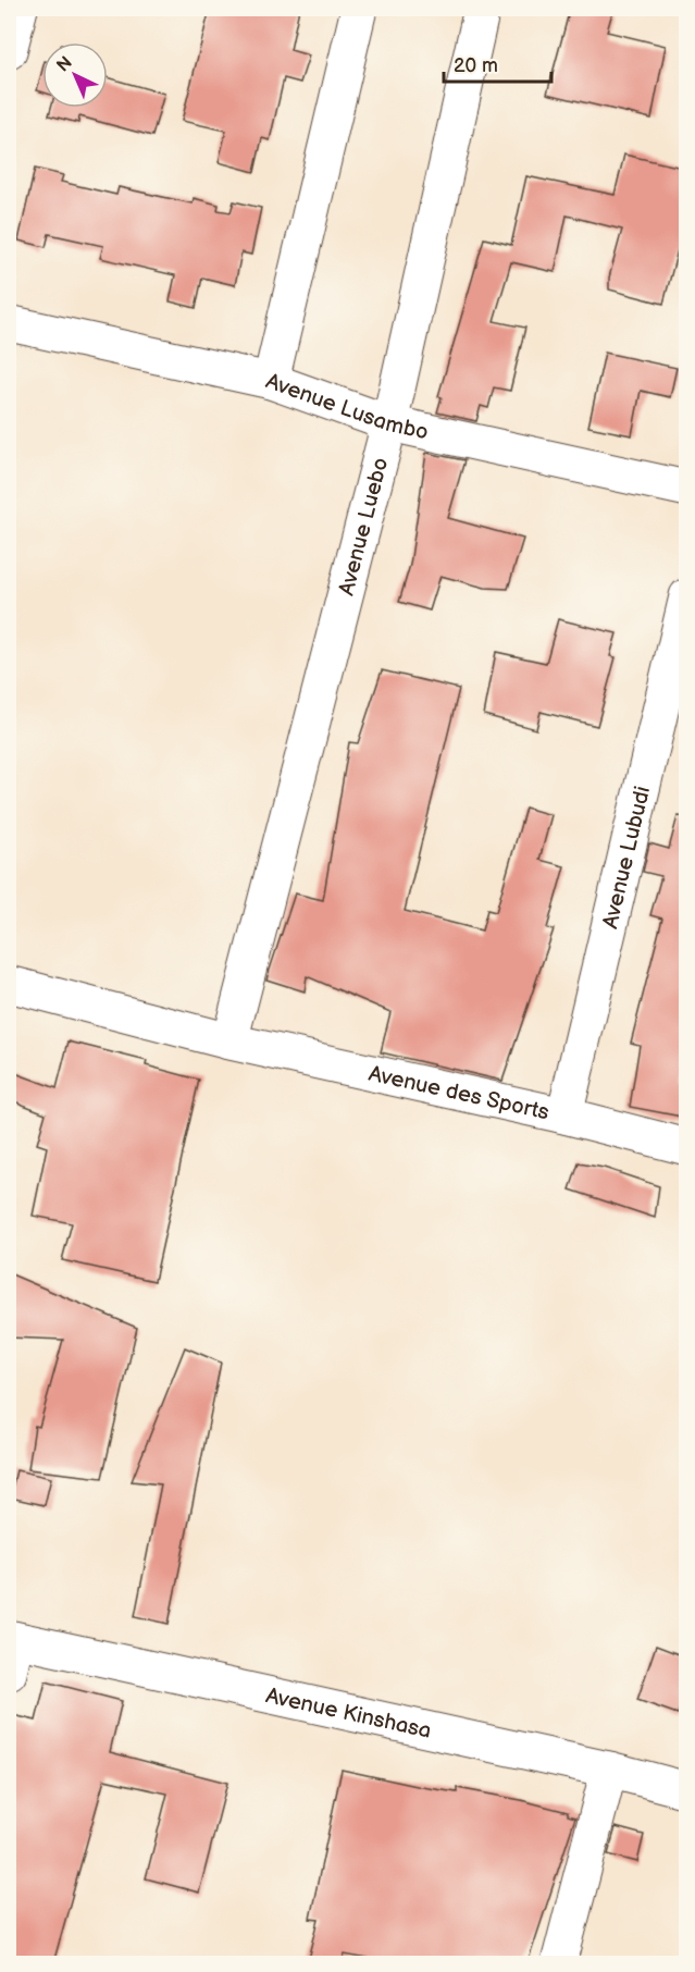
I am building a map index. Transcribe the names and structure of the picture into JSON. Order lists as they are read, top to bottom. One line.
{"streets":{"street":["Avenue Lusambo","Avenue Luebo","Avenue Lubudi","Avenue des Sports","Avenue Kinshasa"]},"crossings":[["Avenue Lusambo","Avenue Luebo"],["Avenue Luebo","Avenue des Sports"],["Avenue Lubudi","Avenue des Sports"]],"scale_bar":"20 m","north":"top left"}
